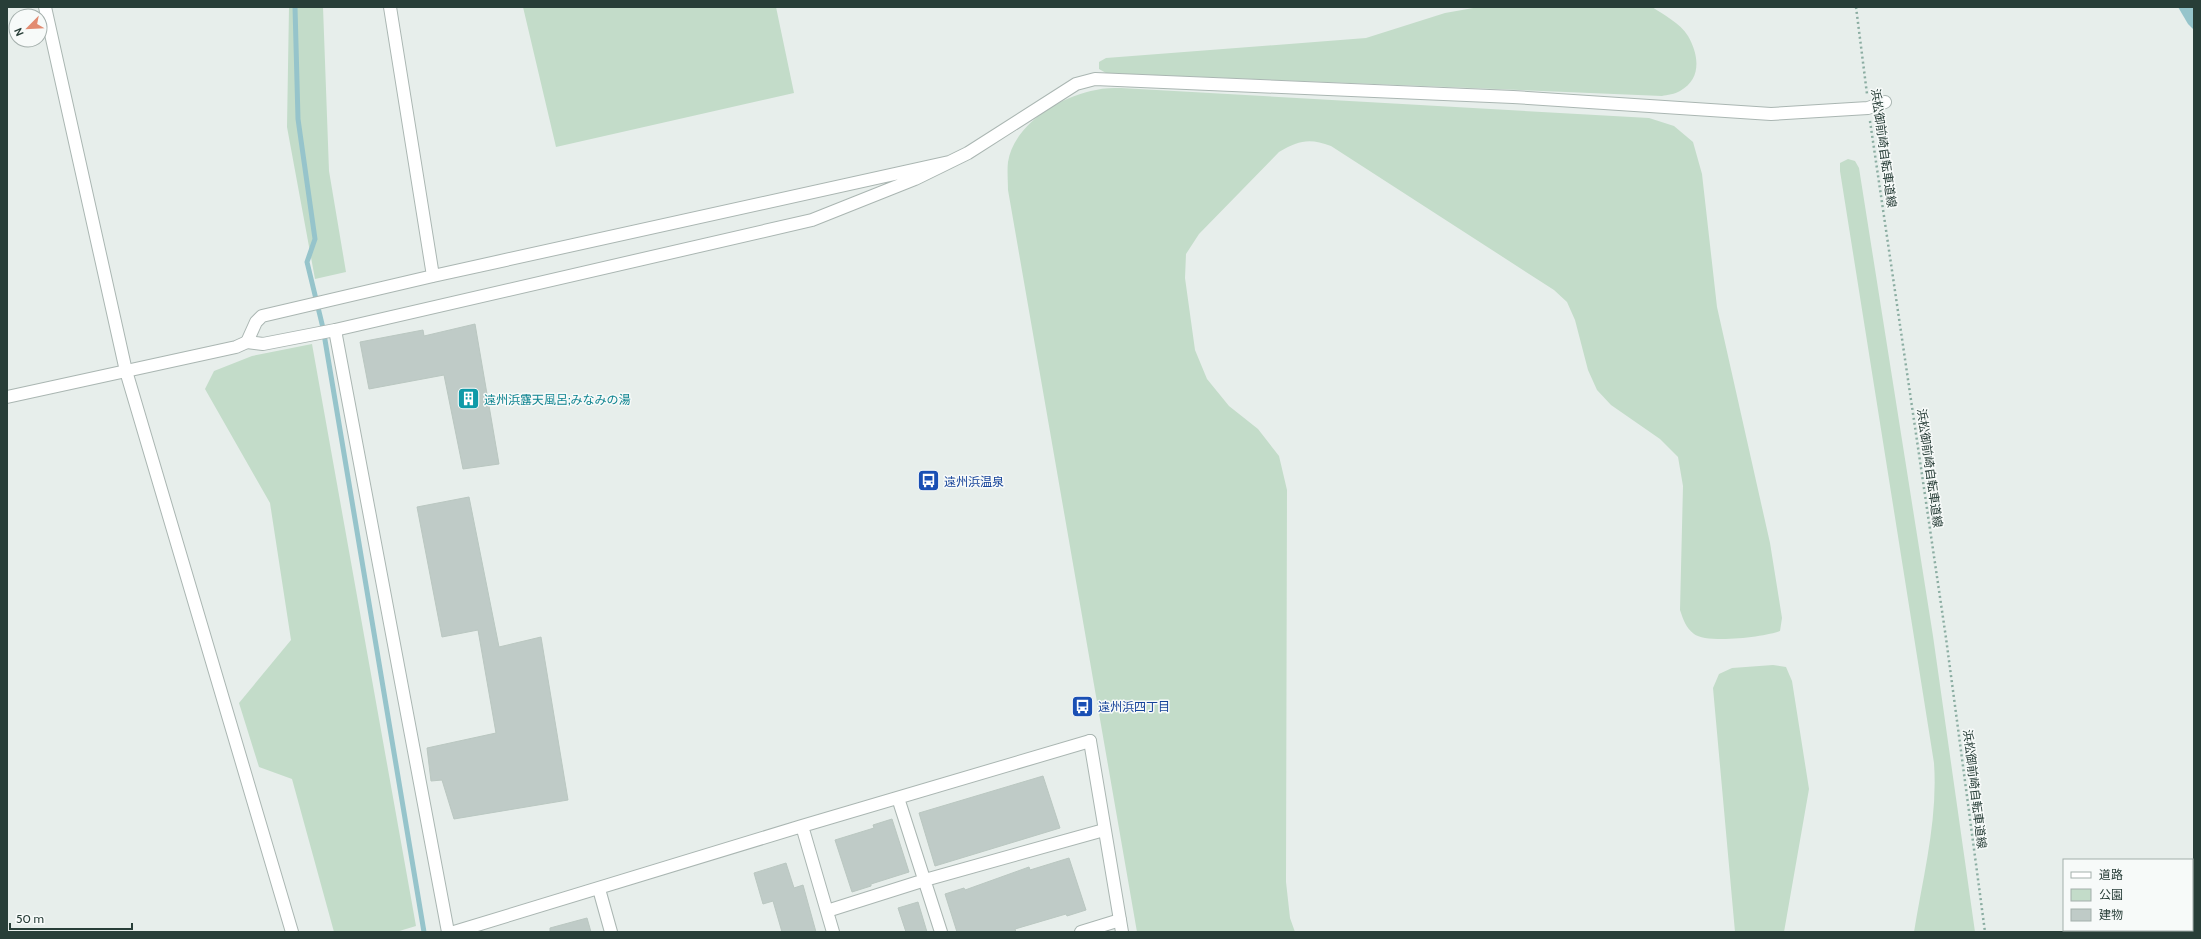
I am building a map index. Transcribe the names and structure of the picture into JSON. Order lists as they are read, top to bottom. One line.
{"streets":{"path":["浜松御前崎自転車道線"]},"places":{"building":["遠州浜露天風呂;みなみの湯"],"bus stop":["遠州浜温泉","遠州浜四丁目"]},"legend":["道路","公園","建物"],"scale_bar":"50 m","north":"bottom left"}
